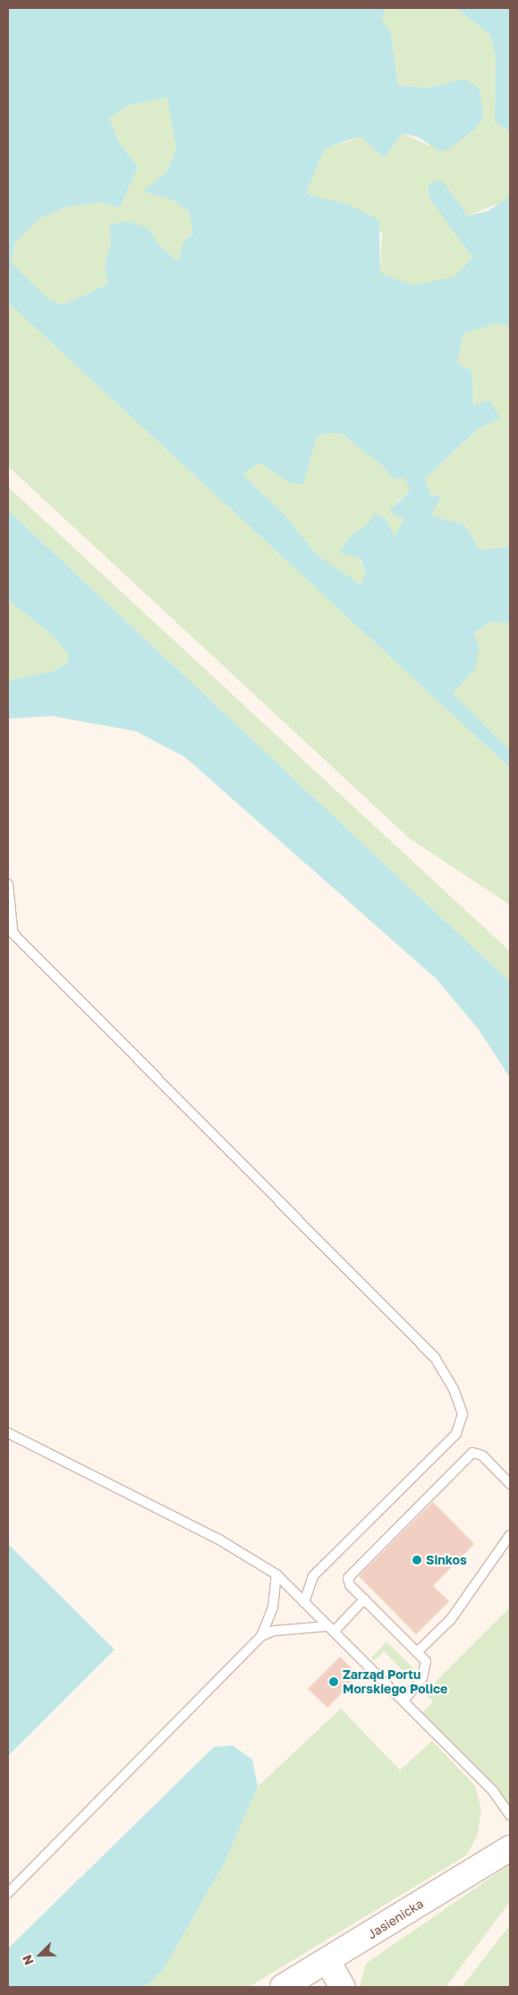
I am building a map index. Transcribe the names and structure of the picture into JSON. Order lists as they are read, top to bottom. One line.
{"streets":{"main road":["Jasienicka"]},"places":["Sinkos","Zarząd Portu Morskiego Police"],"north":"bottom left"}
